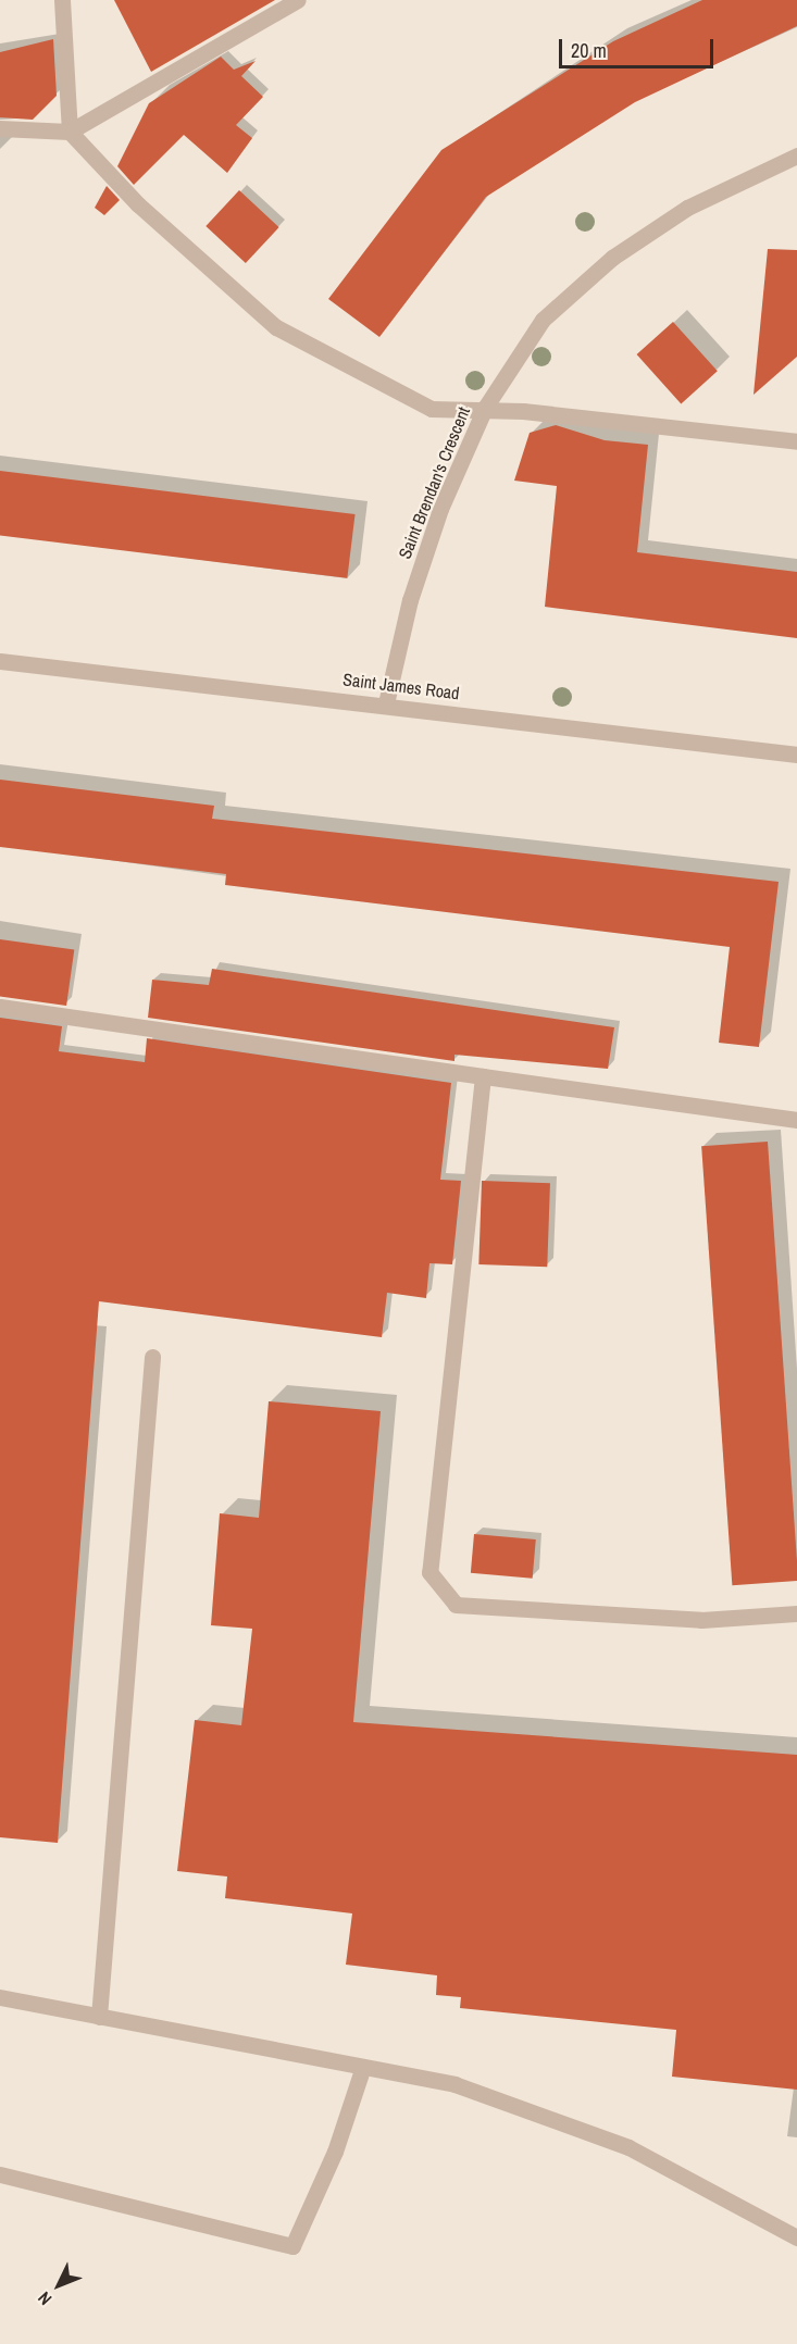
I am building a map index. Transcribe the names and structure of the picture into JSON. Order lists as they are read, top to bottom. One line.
{"streets":{"street":["Saint Brendan's Crescent","Saint James Road"]},"crossings":[["Saint Brendan's Crescent","Saint James Road"]],"scale_bar":"20 m","north":"bottom left"}
